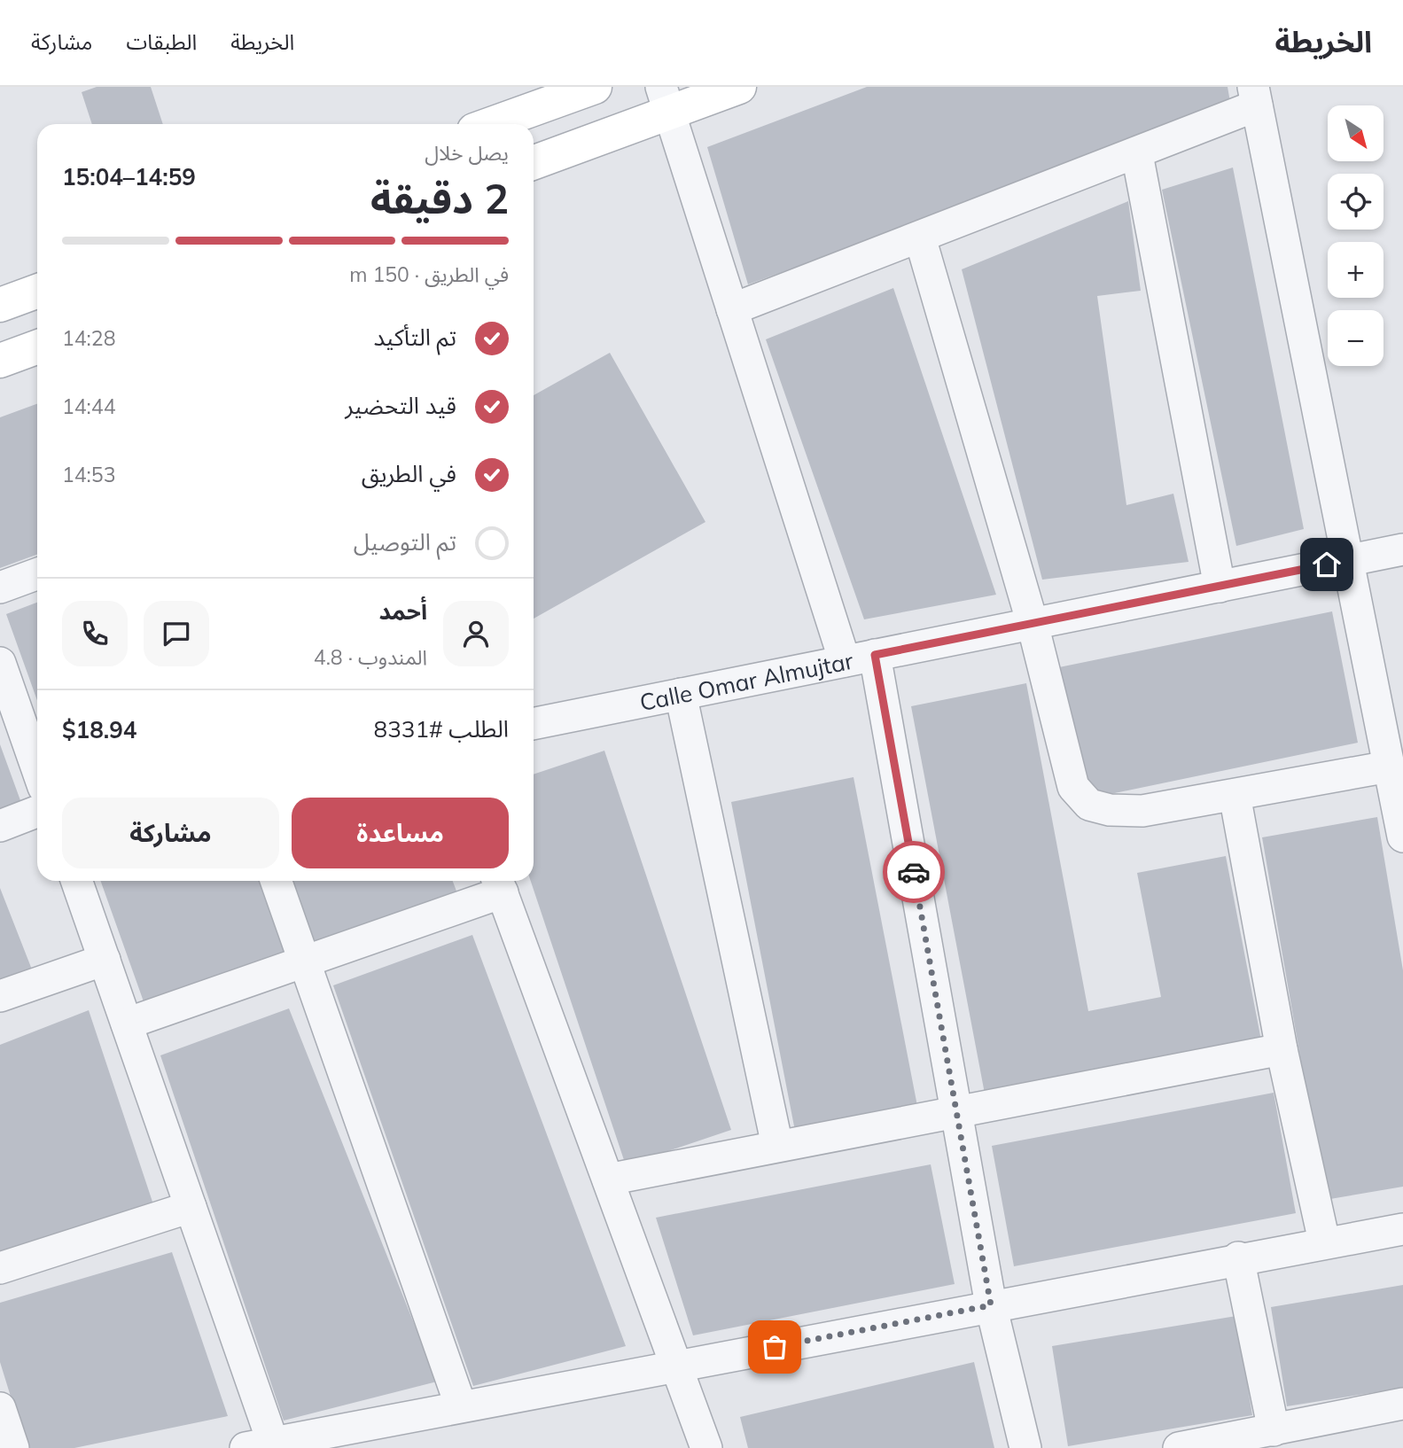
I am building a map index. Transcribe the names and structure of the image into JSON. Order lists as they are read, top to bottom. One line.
{"streets":{"street":["Calle Omar Almujtar"]},"north":"bottom right","page":{"header":"الخريطة","nav":["الخريطة","الطبقات","مشاركة"],"map_buttons":["+","−"],"heading":["2 دقيقة","يصل خلال","14:59–15:04"],"panel":["أحمد","المندوب · 4.8","الطلب #8331","$18.94"],"bar":"في الطريق · 150 m","list":[["تم التأكيد","14:28"],["قيد التحضير","14:44"],["في الطريق","14:53"],"تم التوصيل"],"buttons":["مساعدة","مشاركة"]}}
